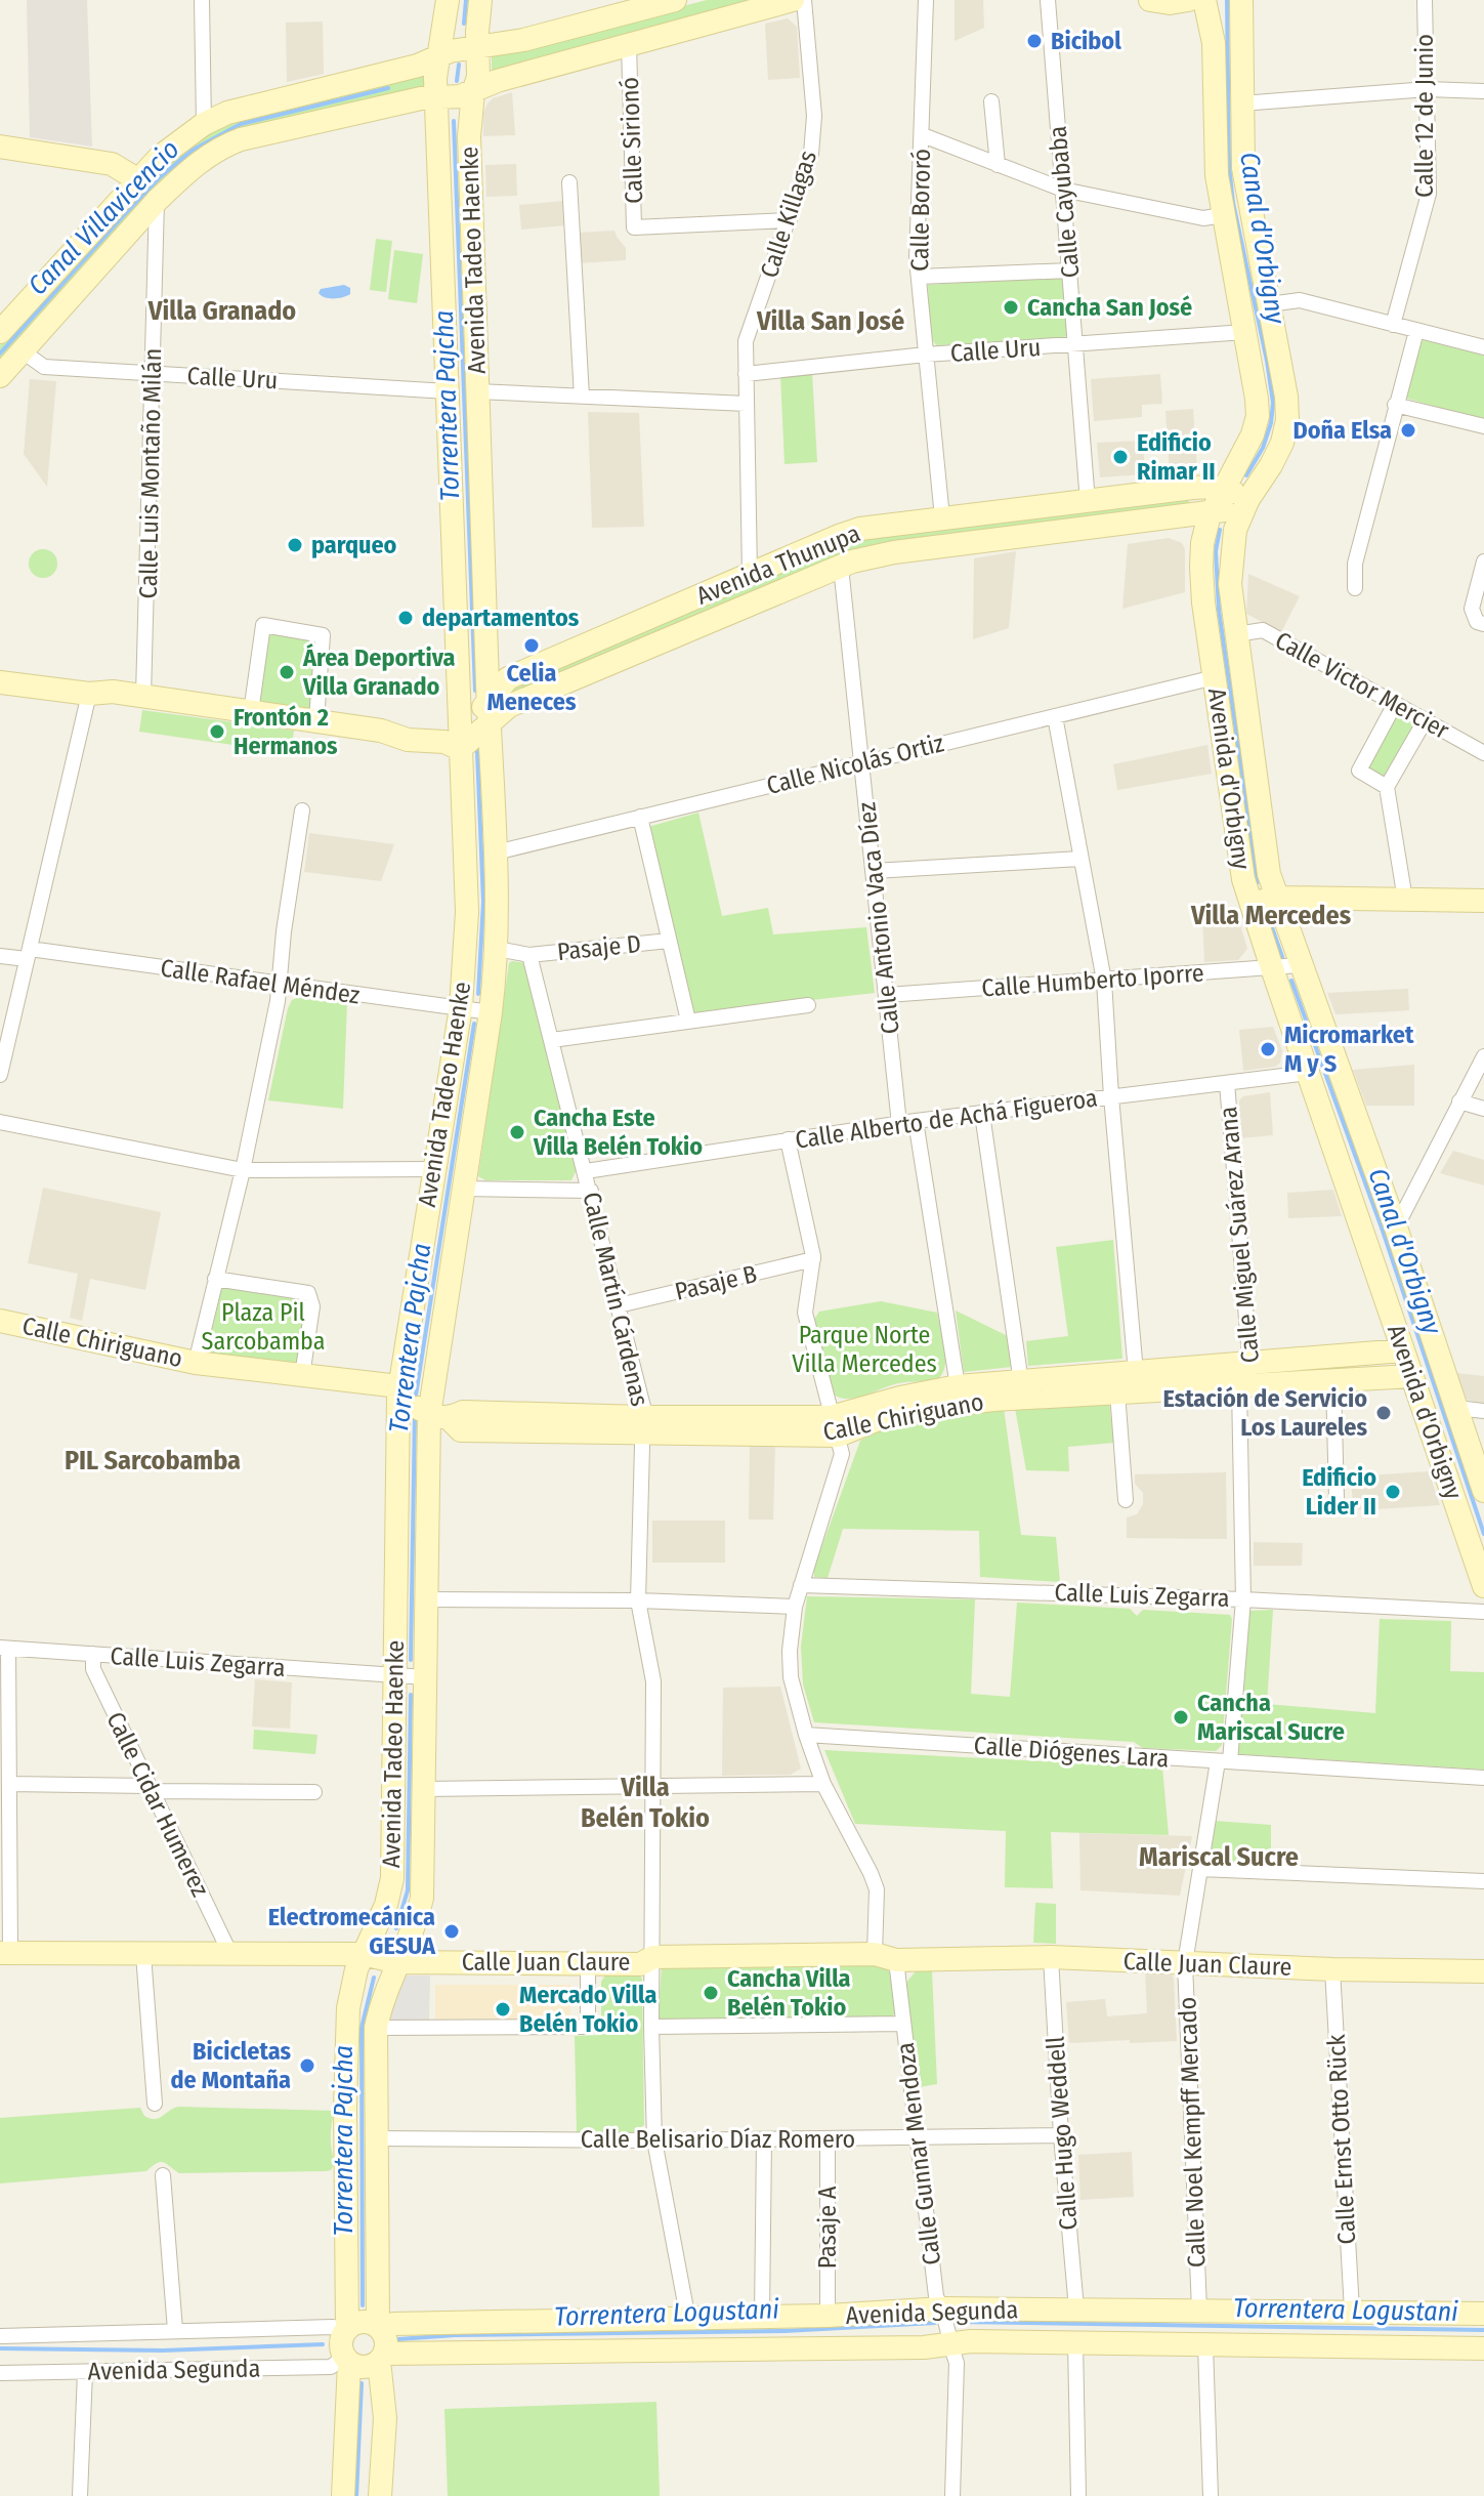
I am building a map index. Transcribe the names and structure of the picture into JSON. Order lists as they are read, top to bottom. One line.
{"streets":{"main road":["Avenida Tadeo Haenke","Avenida Thunupa","Avenida d'Orbigny","Calle Chiriguano","Calle Juan Claure","Avenida Segunda"],"street":["Calle 12 de Junio","Calle Sirionó","Calle Cayubaba","Calle Bororó","Calle Killagas","Calle Uru","Calle Luis Montaño Milán","Calle Victor Mercier","Calle Nicolás Ortiz","Calle Antonio Vaca Díez","Pasaje D","Calle Humberto Iporre","Calle Rafael Méndez","Calle Alberto de Achá Figueroa","Calle Miguel Suárez Arana","Pasaje B","Calle Martín Cárdenas","Calle Luis Zegarra","Calle Diógenes Lara","Calle Cidar Humerez","Calle Noel Kempff Mercado","Calle Hugo Weddell","Calle Belisario Díaz Romero","Calle Ernst Otto Rück","Calle Gunnar Mendoza","Pasaje A"]},"crossings":[["Calle Sirionó","Calle Killagas"],["Calle Cayubaba","Calle Uru"],["Calle Cayubaba","Avenida Thunupa"],["Calle Bororó","Calle Uru"],["Calle Bororó","Avenida Thunupa"],["Calle Killagas","Calle Uru"],["Calle Killagas","Avenida Thunupa"],["Avenida Tadeo Haenke","Calle Uru"],["Avenida Tadeo Haenke","Avenida Thunupa"],["Avenida Tadeo Haenke","Calle Nicolás Ortiz"],["Avenida Tadeo Haenke","Calle Rafael Méndez"],["Avenida Tadeo Haenke","Calle Chiriguano"],["Avenida Tadeo Haenke","Calle Luis Zegarra"],["Avenida Tadeo Haenke","Calle Juan Claure"],["Avenida Tadeo Haenke","Calle Belisario Díaz Romero"],["Avenida Tadeo Haenke","Avenida Segunda"],["Calle Uru","Calle Luis Montaño Milán"],["Calle Uru","Avenida d'Orbigny"],["Avenida Thunupa","Avenida d'Orbigny"],["Avenida Thunupa","Calle Antonio Vaca Díez"],["Calle Victor Mercier","Avenida d'Orbigny"],["Calle Nicolás Ortiz","Avenida d'Orbigny"],["Calle Nicolás Ortiz","Calle Antonio Vaca Díez"],["Avenida d'Orbigny","Calle Humberto Iporre"],["Avenida d'Orbigny","Calle Alberto de Achá Figueroa"],["Avenida d'Orbigny","Calle Chiriguano"],["Calle Antonio Vaca Díez","Calle Humberto Iporre"],["Calle Antonio Vaca Díez","Calle Alberto de Achá Figueroa"],["Pasaje D","Calle Martín Cárdenas"],["Calle Alberto de Achá Figueroa","Calle Miguel Suárez Arana"],["Calle Alberto de Achá Figueroa","Calle Martín Cárdenas"],["Calle Miguel Suárez Arana","Calle Chiriguano"],["Calle Miguel Suárez Arana","Calle Noel Kempff Mercado"],["Pasaje B","Calle Martín Cárdenas"],["Pasaje B","Calle Gunnar Mendoza"],["Calle Martín Cárdenas","Calle Chiriguano"],["Calle Martín Cárdenas","Calle Juan Claure"],["Calle Martín Cárdenas","Calle Belisario Díaz Romero"],["Calle Martín Cárdenas","Avenida Segunda"],["Calle Chiriguano","Calle Noel Kempff Mercado"],["Calle Chiriguano","Calle Gunnar Mendoza"],["Calle Luis Zegarra","Calle Cidar Humerez"],["Calle Luis Zegarra","Calle Noel Kempff Mercado"],["Calle Luis Zegarra","Calle Gunnar Mendoza"],["Calle Diógenes Lara","Calle Noel Kempff Mercado"],["Calle Diógenes Lara","Calle Gunnar Mendoza"],["Calle Cidar Humerez","Calle Juan Claure"],["Calle Juan Claure","Calle Noel Kempff Mercado"],["Calle Juan Claure","Calle Hugo Weddell"],["Calle Juan Claure","Calle Ernst Otto Rück"],["Calle Juan Claure","Calle Gunnar Mendoza"],["Calle Noel Kempff Mercado","Avenida Segunda"],["Calle Hugo Weddell","Calle Belisario Díaz Romero"],["Calle Hugo Weddell","Avenida Segunda"],["Calle Belisario Díaz Romero","Calle Gunnar Mendoza"],["Calle Belisario Díaz Romero","Pasaje A"],["Calle Ernst Otto Rück","Avenida Segunda"],["Calle Gunnar Mendoza","Avenida Segunda"],["Pasaje A","Avenida Segunda"]],"districts":["Villa Granado","Villa San José","Villa Mercedes","PIL Sarcobamba","Villa Belén Tokio","Mariscal Sucre"],"water":["Canal Villavicencio","Canal d'Orbigny","Torrentera Pajcha","Torrentera Logustani"],"parks":["Plaza Pil Sarcobamba","Parque Norte Villa Mercedes"],"places":["Bicibol","Cancha San José","Doña Elsa","Edificio Rimar II","parqueo","departamentos","Celia Meneces","Área Deportiva Villa Granado","Frontón 2 Hermanos","Micromarket M y S","Cancha Este Villa Belén Tokio","Estación de Servicio Los Laureles","Edificio Lider II","Cancha Mariscal Sucre","Electromecánica GESUA","Cancha Villa Belén Tokio","Mercado Villa Belén Tokio","Bicicletas de Montaña"]}
